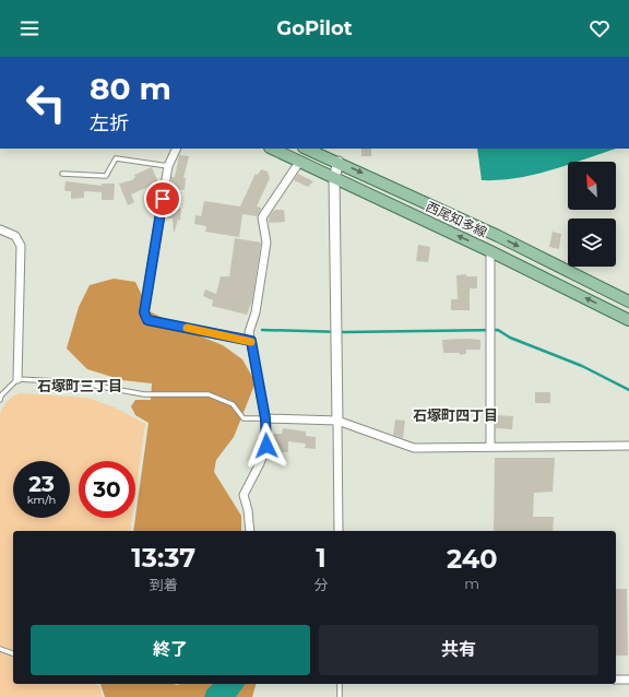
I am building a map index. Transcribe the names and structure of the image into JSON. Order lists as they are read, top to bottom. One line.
{"streets":{"main road":["西尾知多線"]},"districts":["石塚町三丁目","石塚町四丁目"],"north":"top left","page":{"header":"GoPilot","turn":["80 m","左折"],"speed":"23 km/h","limit":"30","eta":["13:37","到着","1","分","240","m"],"buttons":["終了","共有"]}}
